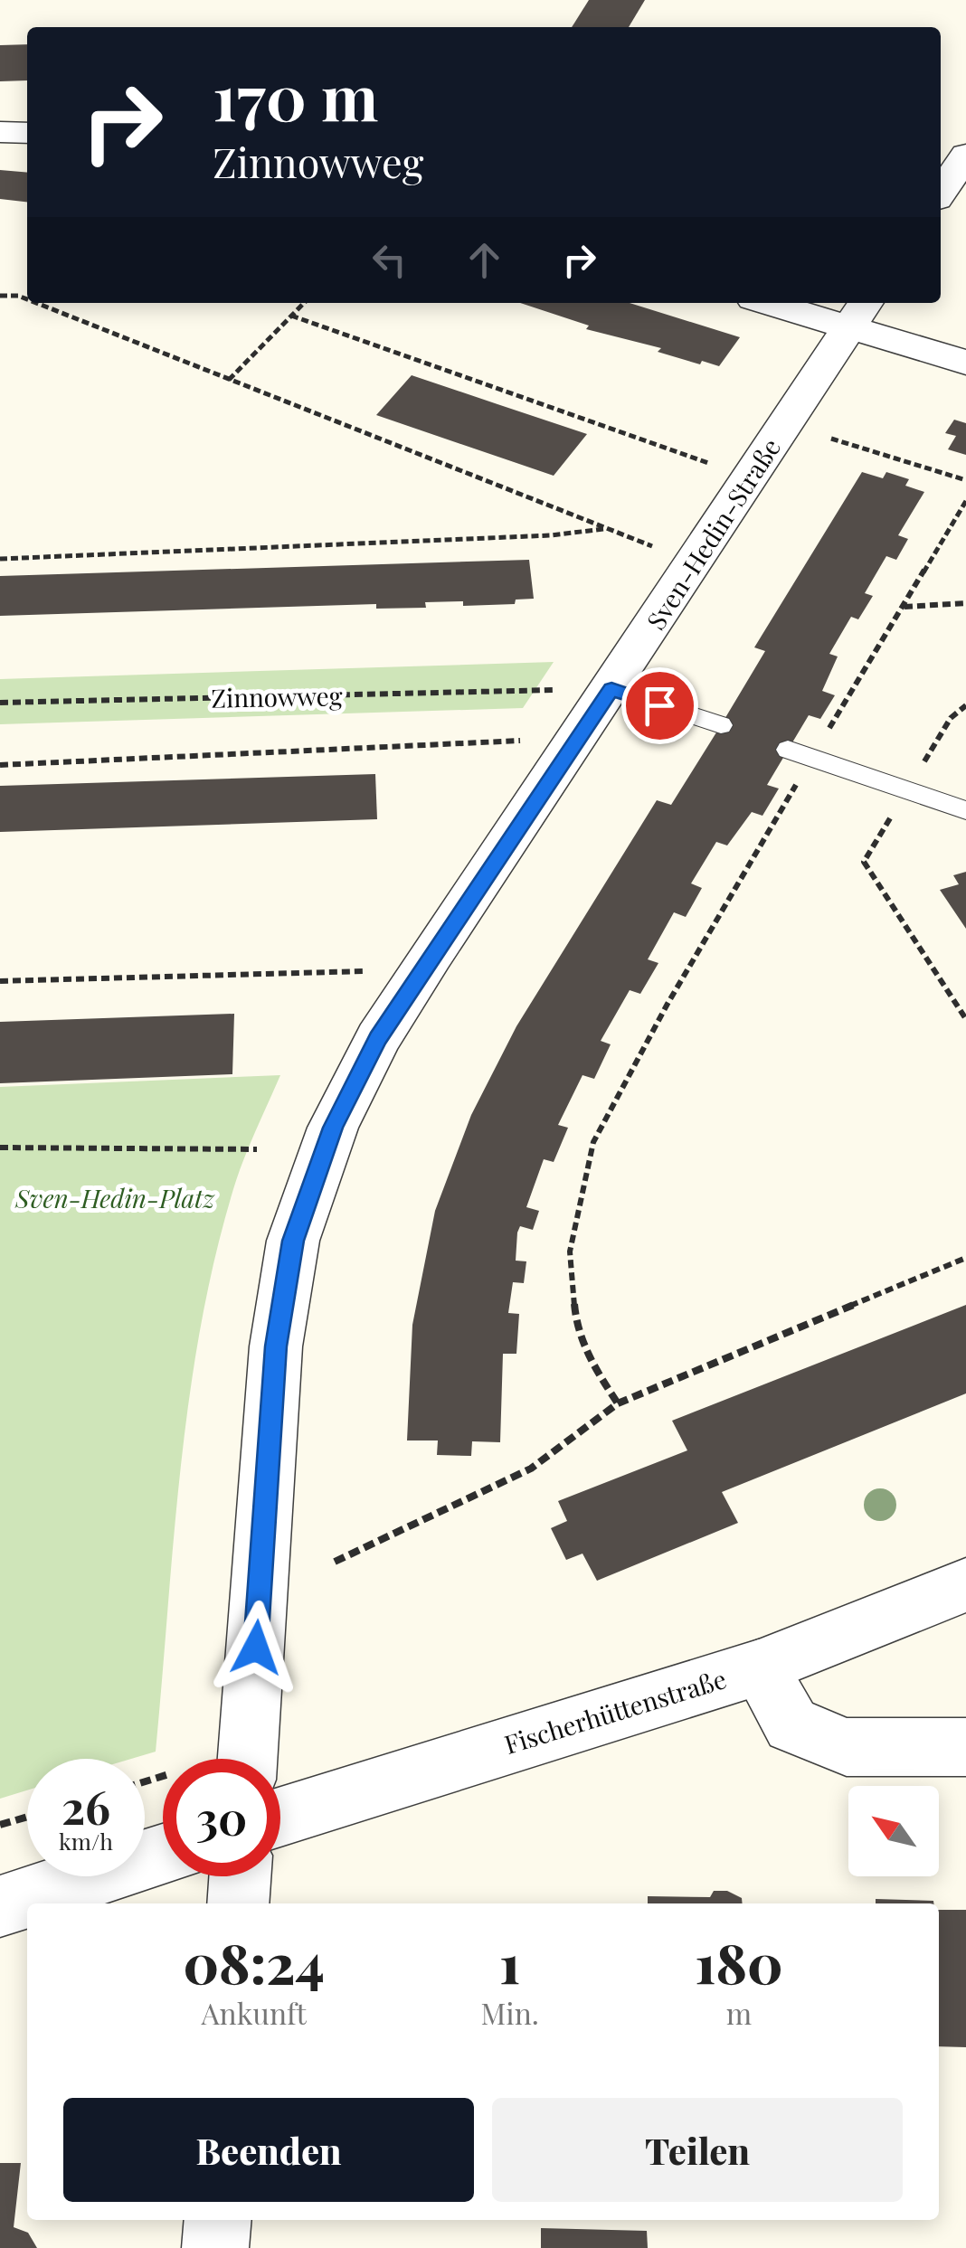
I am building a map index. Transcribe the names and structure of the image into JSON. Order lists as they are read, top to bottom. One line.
{"streets":{"street":["Sven-Hedin-Straße","Fischerhüttenstraße"],"path":["Zinnowweg"]},"parks":["Sven-Hedin-Platz"],"north":"top left","page":{"turn":["170 m","Zinnowweg"],"speed":"26 km/h","limit":"30","eta":["08:24","Ankunft","1","Min.","180","m"],"buttons":["Beenden","Teilen"]}}
